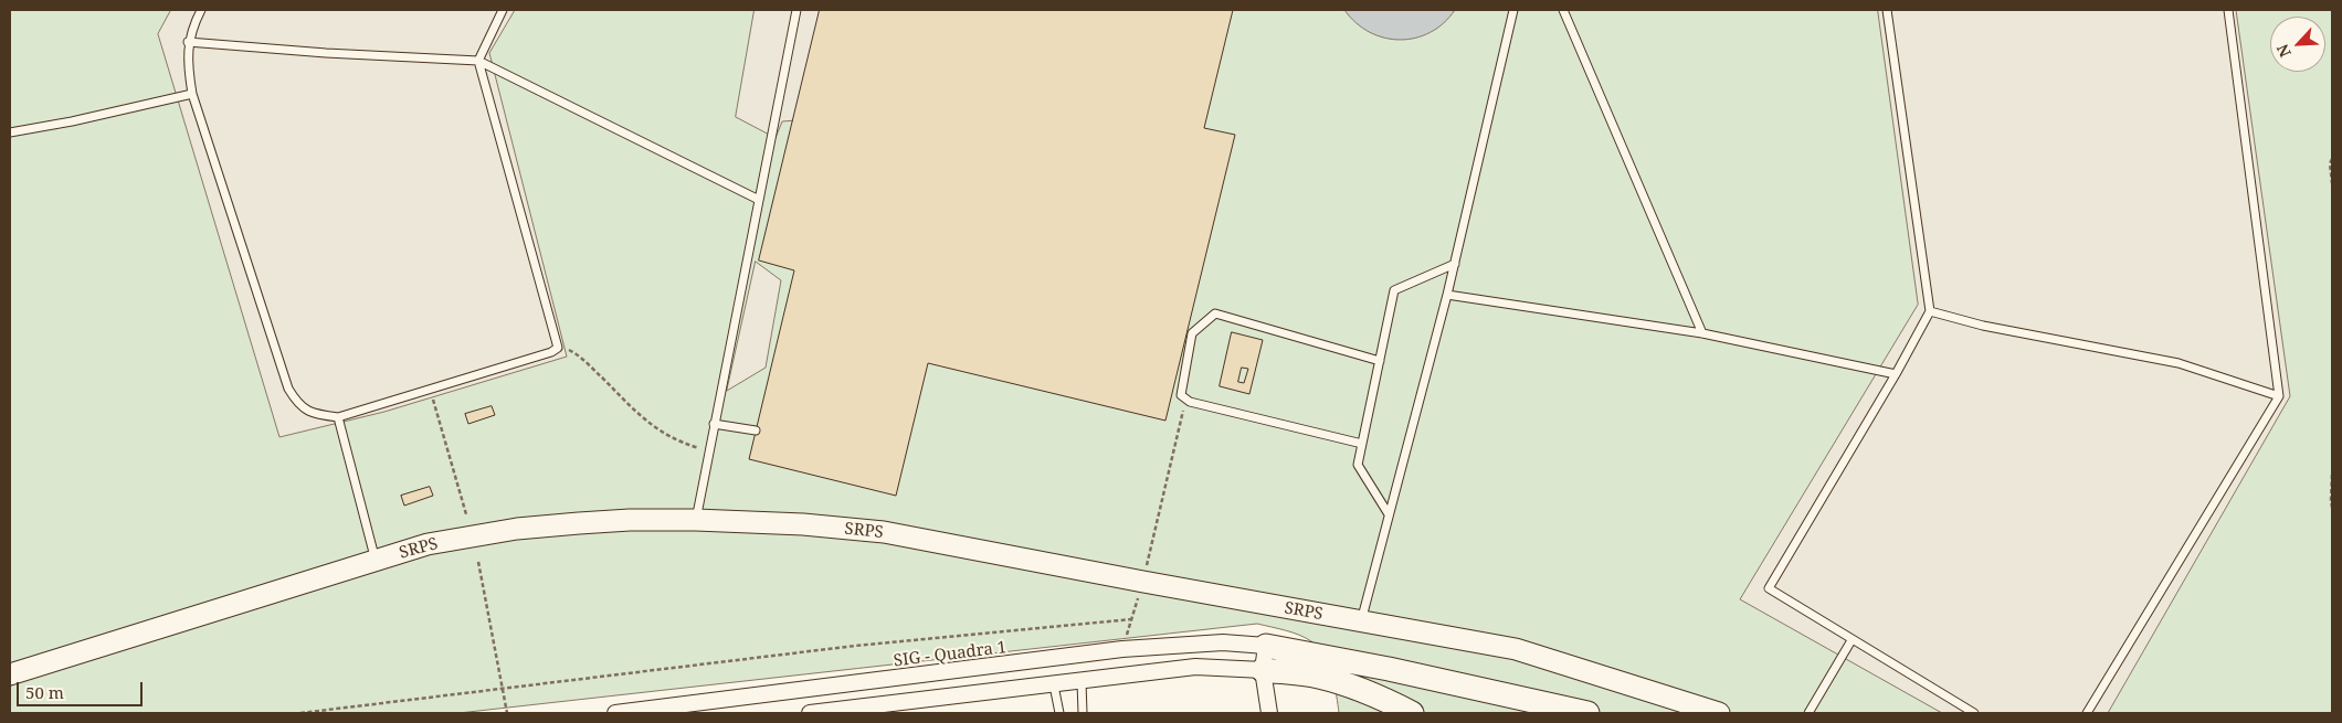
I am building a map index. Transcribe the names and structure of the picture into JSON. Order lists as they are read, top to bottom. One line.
{"streets":{"main road":["SRPS"],"street":["SIG - Quadra 1"]},"scale_bar":"50 m","north":"bottom left"}
